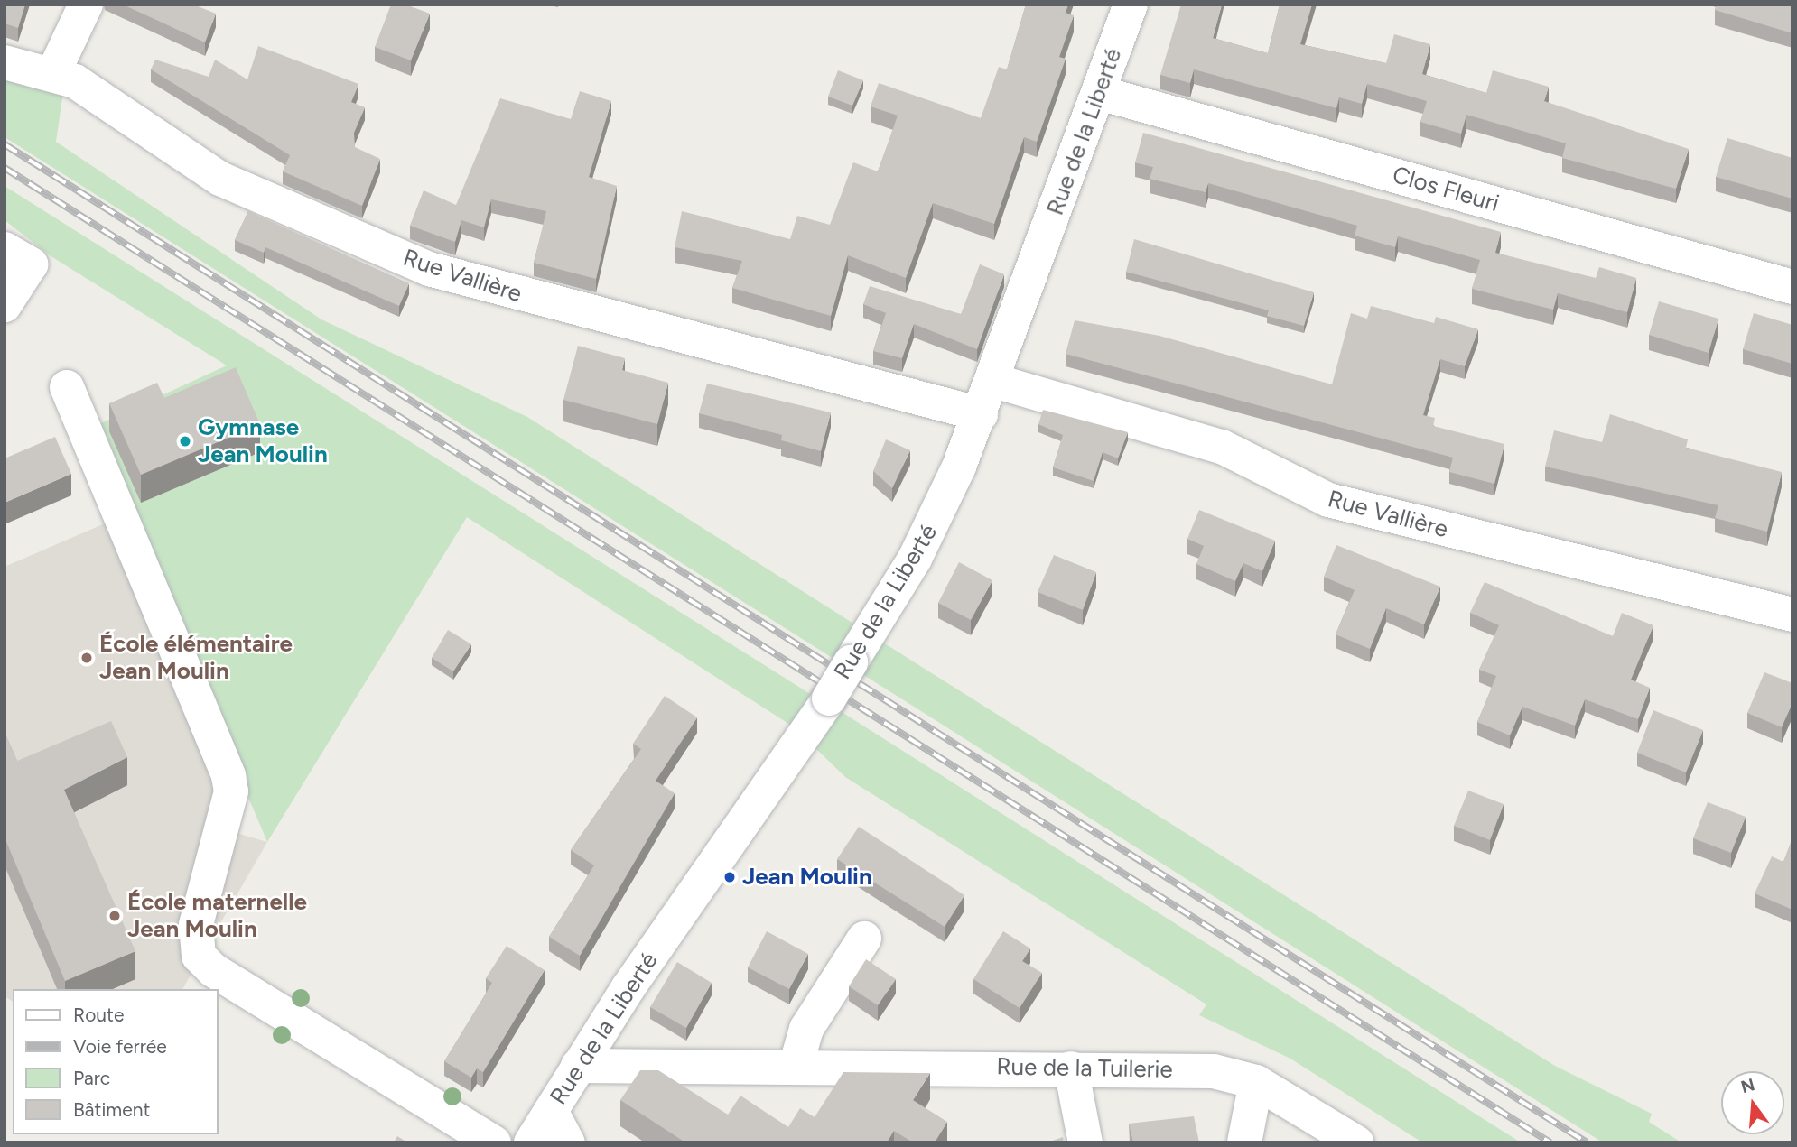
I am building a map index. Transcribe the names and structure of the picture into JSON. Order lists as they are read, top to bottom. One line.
{"streets":{"street":["Rue de la Liberté","Clos Fleuri","Rue Vallière","Rue de la Tuilerie"]},"crossings":[["Rue de la Liberté","Clos Fleuri"],["Rue de la Liberté","Rue Vallière"],["Rue de la Liberté","Rue de la Tuilerie"]],"places":["Gymnase Jean Moulin","École élémentaire Jean Moulin","Jean Moulin","École maternelle Jean Moulin"],"legend":["Route","Voie ferrée","Parc","Bâtiment"],"north":"top"}
